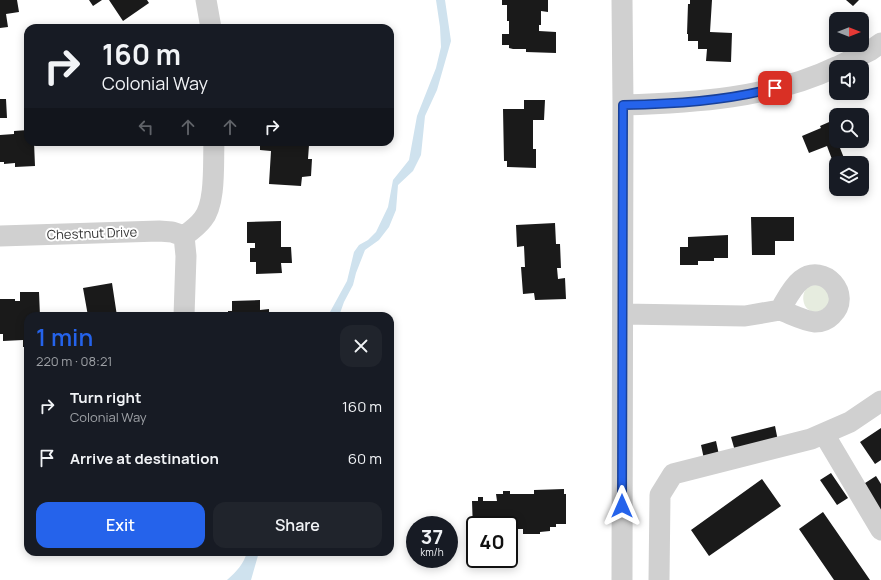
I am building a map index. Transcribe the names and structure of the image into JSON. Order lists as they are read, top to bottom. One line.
{"streets":{"street":["Chestnut Drive"]},"north":"right","page":{"turn":["160 m","Colonial Way"],"heading":["1 min","220 m · 08:21"],"list":[{"name":"Turn right","note":"Colonial Way","value":"160 m"},{"name":"Arrive at destination","value":"60 m"}],"buttons":["Exit","Share"],"speed":"37 km/h","limit":"40"}}
